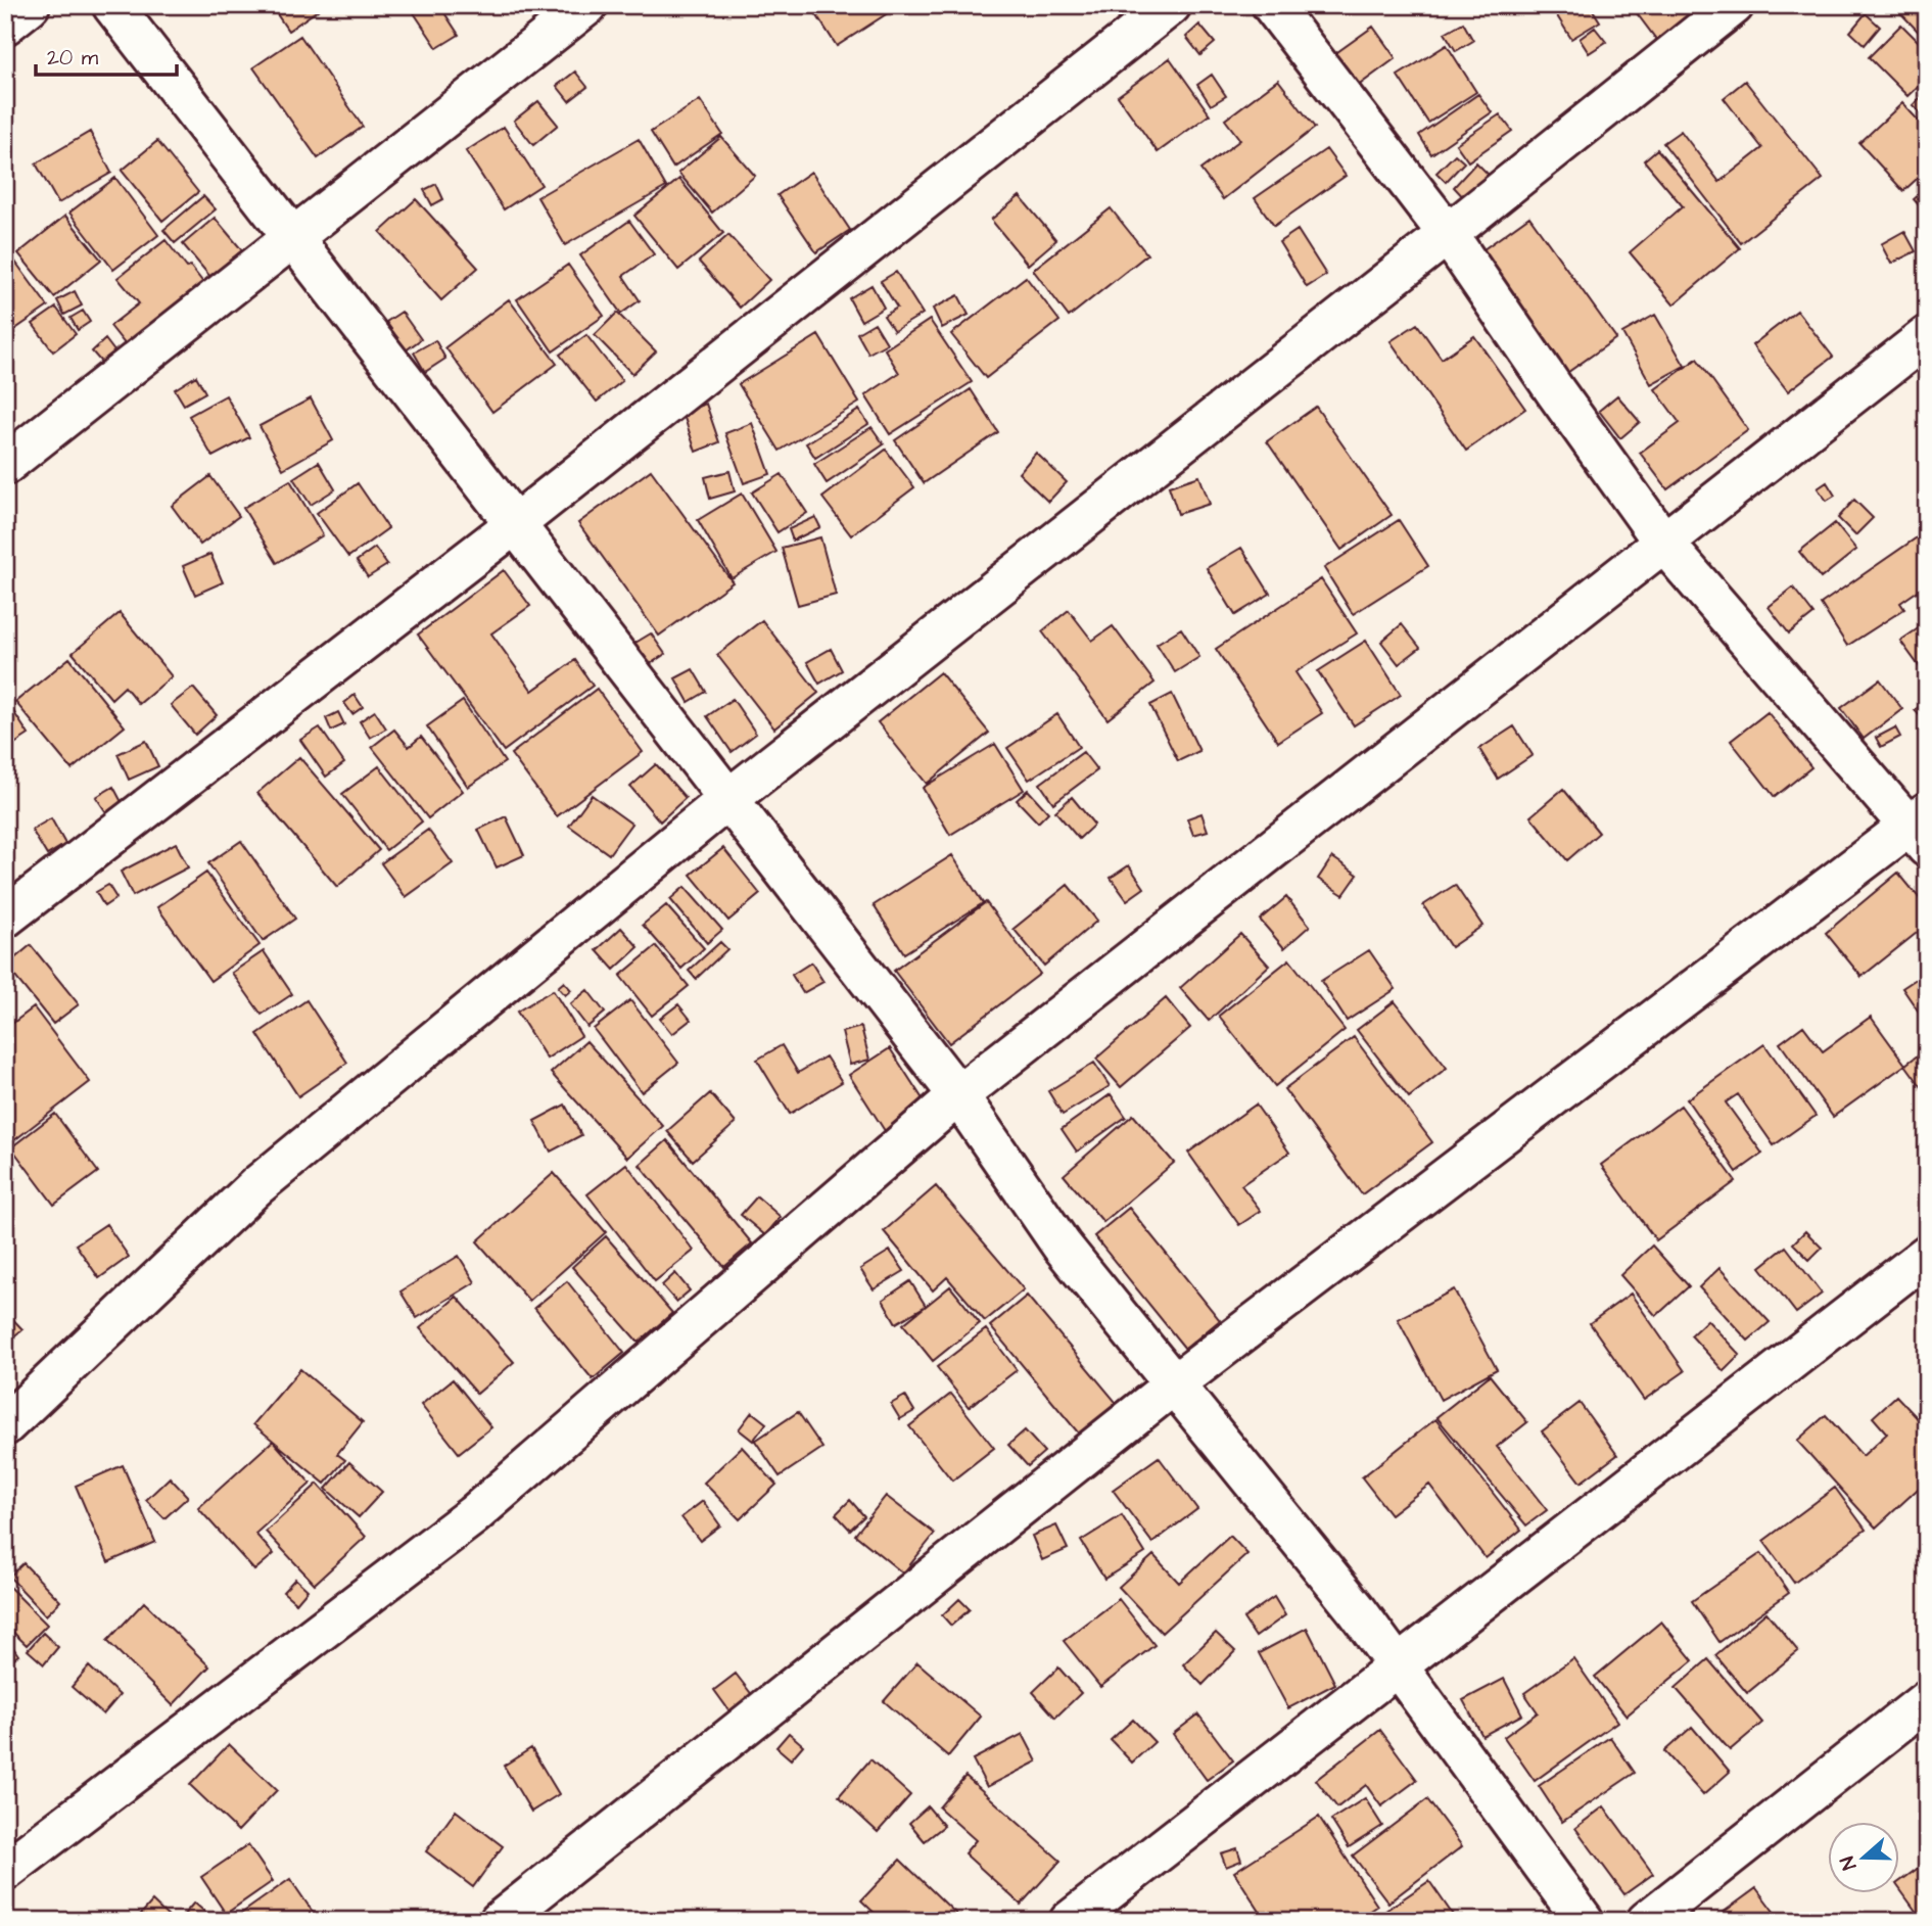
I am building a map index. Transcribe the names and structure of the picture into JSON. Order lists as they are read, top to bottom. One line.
{"scale_bar":"20 m","north":"left"}
